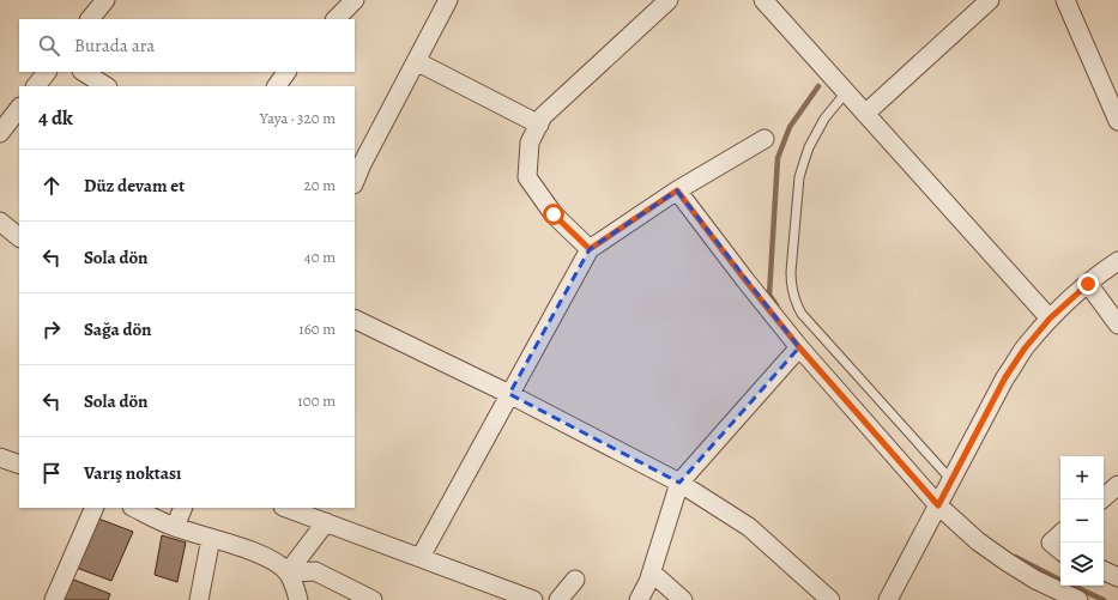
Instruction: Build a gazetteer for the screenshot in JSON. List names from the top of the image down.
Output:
{
  "page": {
    "search": "Burada ara",
    "heading": ["4 dk", "Yaya · 320 m"],
    "list": [
      ["Düz devam et", "20 m"],
      ["Sola dön", "40 m"],
      ["Sağa dön", "160 m"],
      ["Sola dön", "100 m"],
      "Varış noktası"
    ],
    "map_buttons": ["+", "−"]
  }
}
